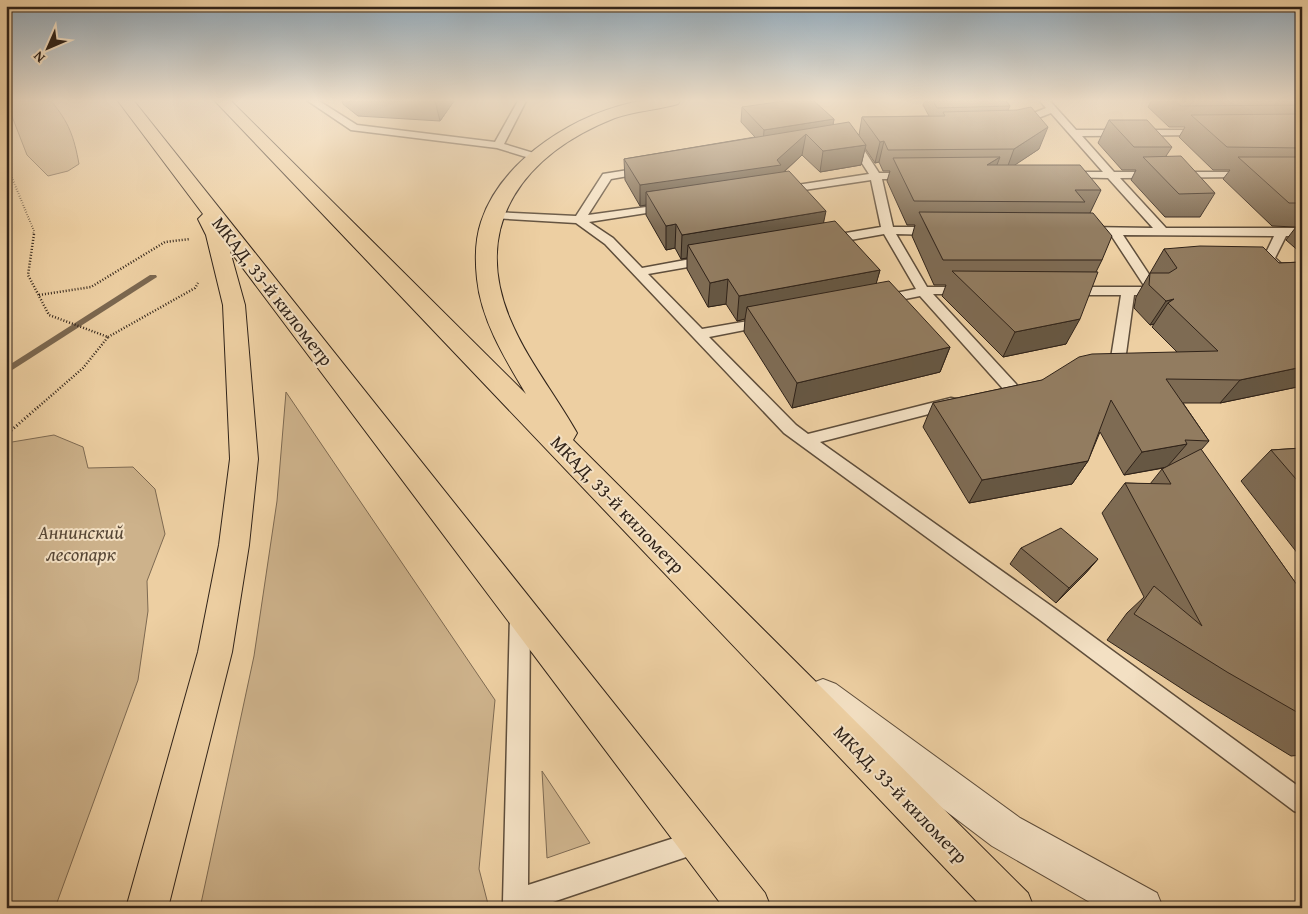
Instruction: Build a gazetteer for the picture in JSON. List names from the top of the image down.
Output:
{
  "streets": {
    "highway": ["МКАД, 33-й километр"]
  },
  "parks": ["Аннинский лесопарк"],
  "north": "bottom left"
}
